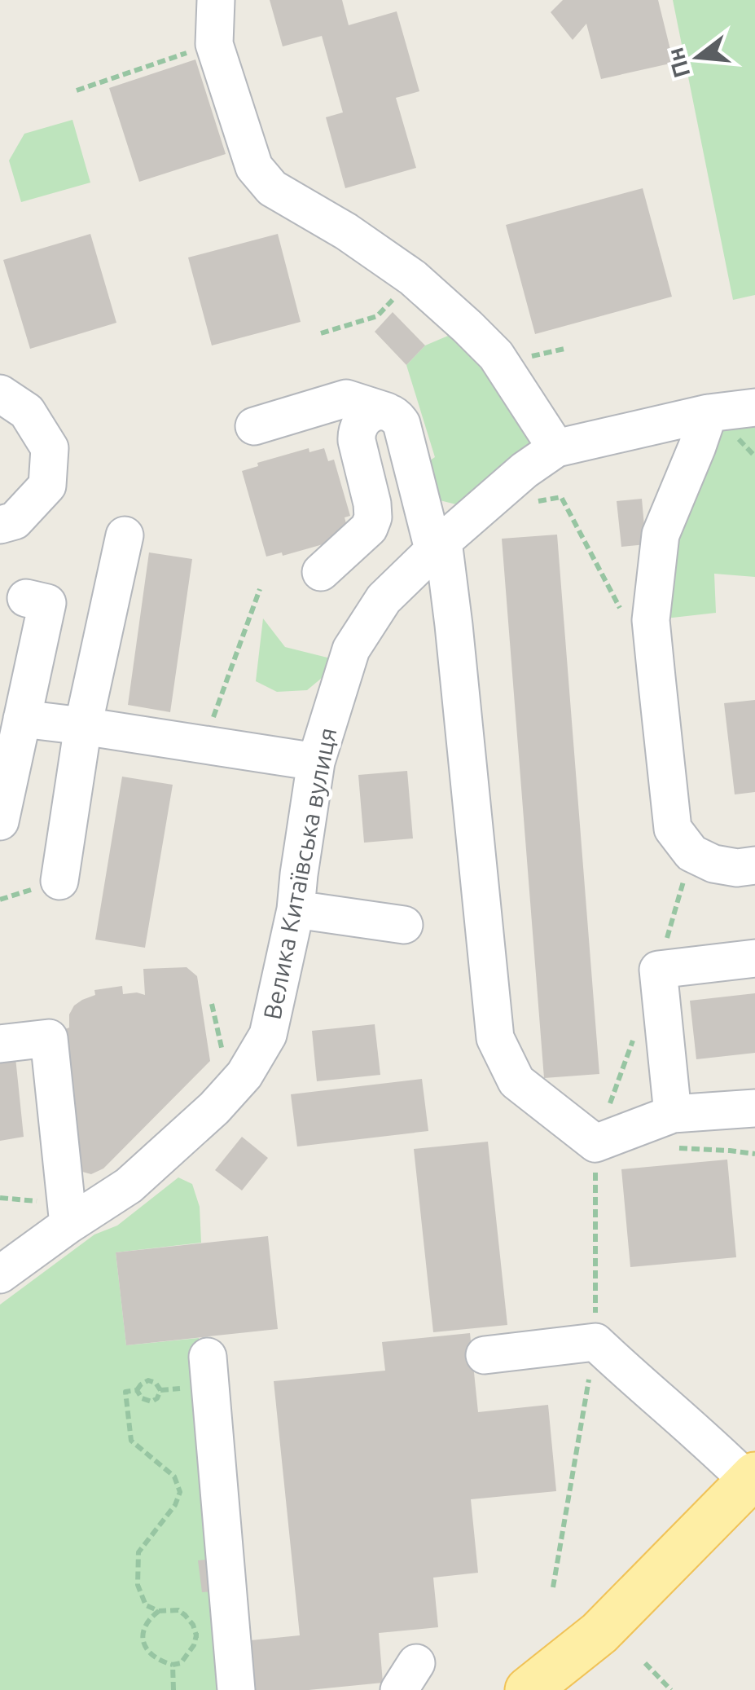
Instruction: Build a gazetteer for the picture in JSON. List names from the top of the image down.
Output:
{
  "streets": {
    "street": ["Велика Китаївська вулиця"]
  },
  "north": "left"
}
